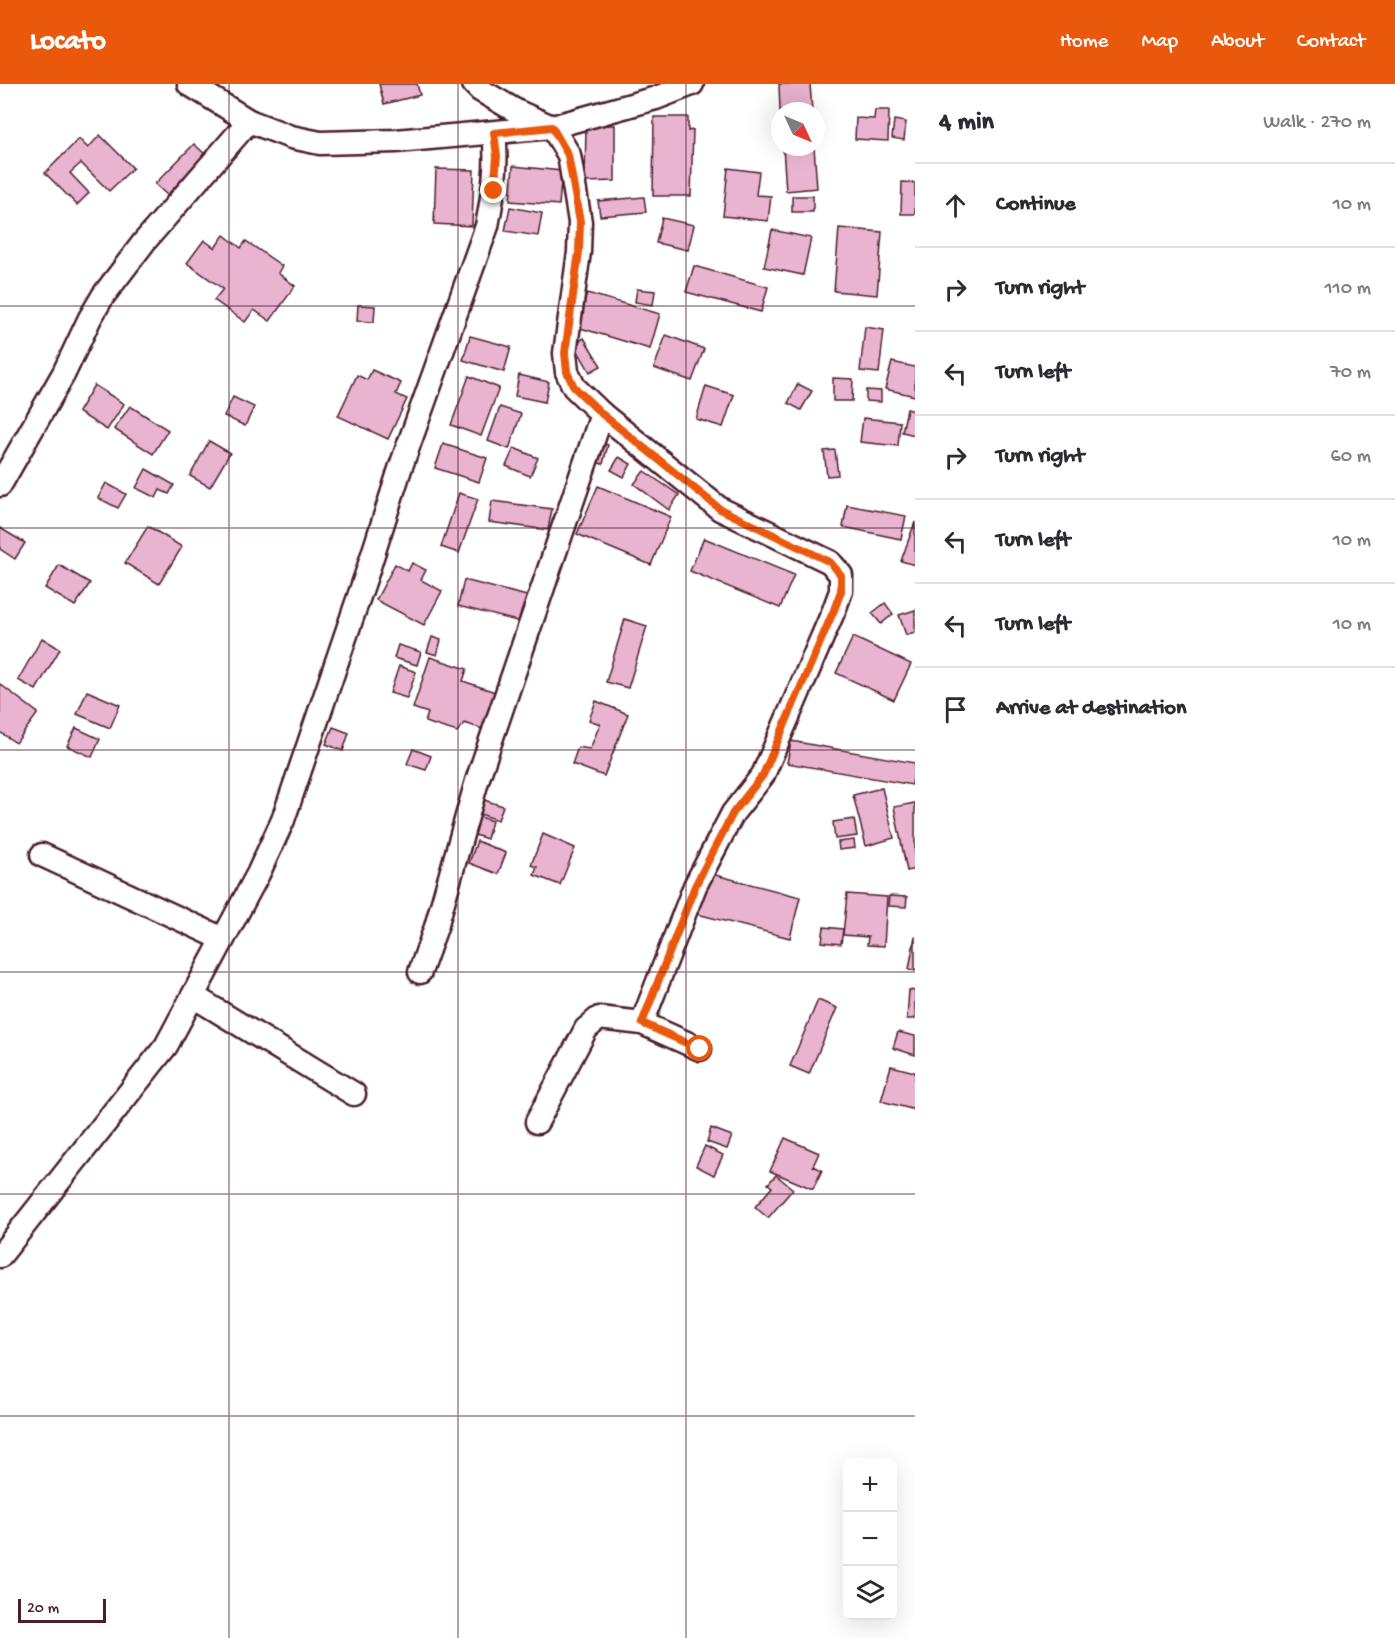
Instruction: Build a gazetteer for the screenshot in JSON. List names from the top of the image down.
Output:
{
  "scale_bar": "20 m",
  "north": "bottom right",
  "page": {
    "header": "Locato",
    "nav": [
      "Home",
      "Map",
      "About",
      "Contact"
    ],
    "heading": ["4 min", "Walk · 270 m"],
    "list": [
      ["Continue", "10 m"],
      ["Turn right", "110 m"],
      ["Turn left", "70 m"],
      ["Turn right", "60 m"],
      ["Turn left", "10 m"],
      ["Turn left", "10 m"],
      "Arrive at destination"
    ],
    "map_buttons": ["+", "−"],
    "scale": "20 m"
  }
}
